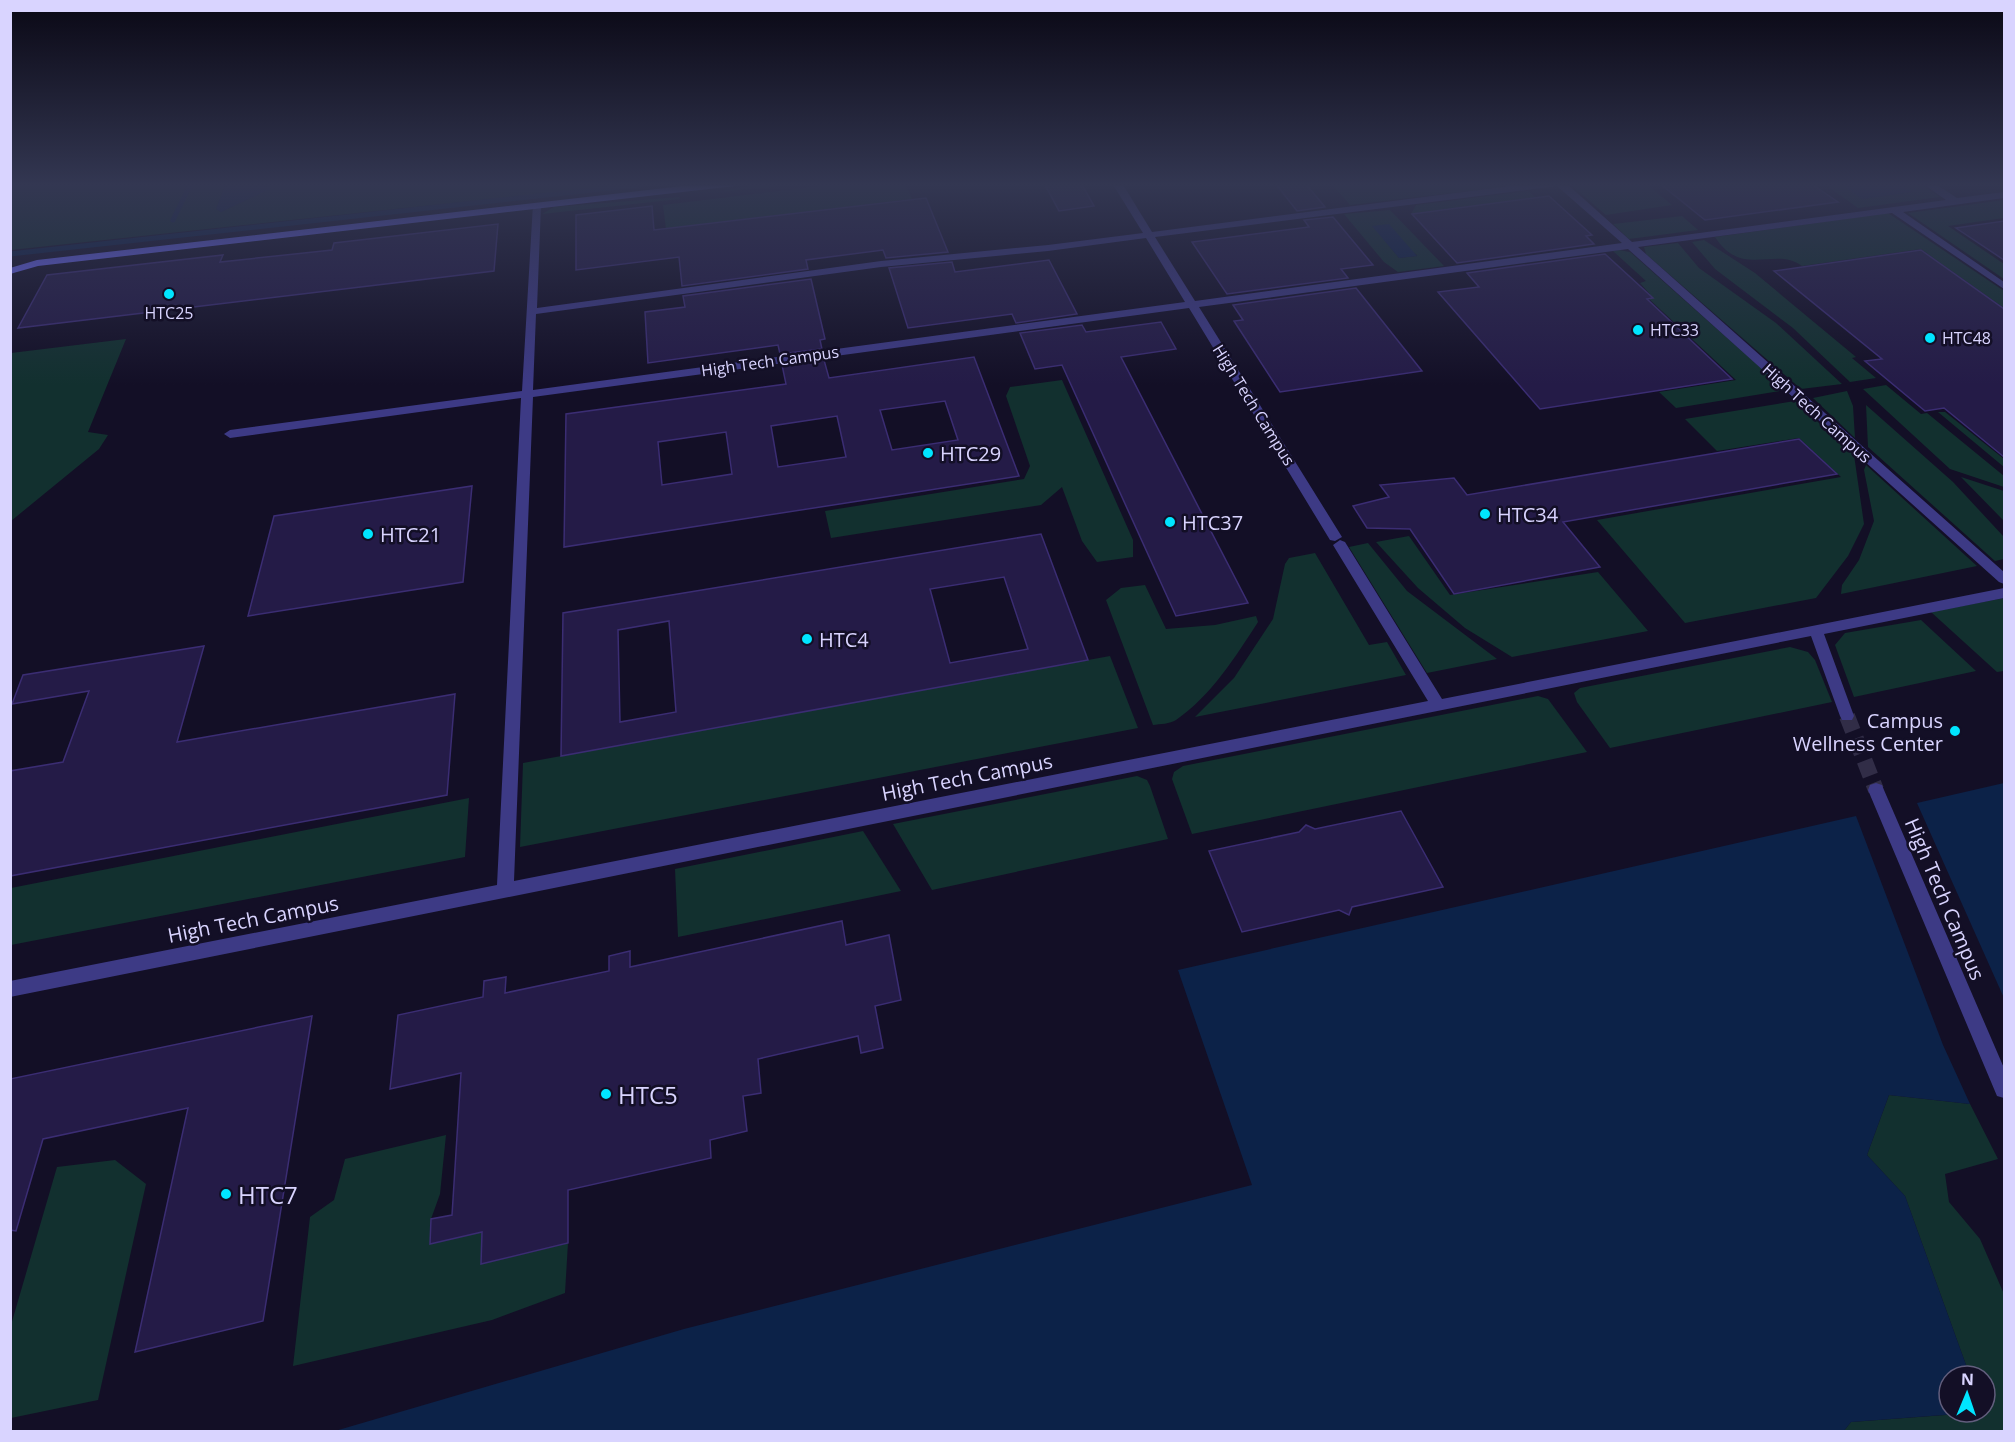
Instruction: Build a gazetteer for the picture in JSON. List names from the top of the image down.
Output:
{
  "streets": {
    "street": ["High Tech Campus"]
  },
  "places": [
    "HTC25",
    "HTC33",
    "HTC48",
    "HTC29",
    "HTC34",
    "HTC37",
    "HTC21",
    "HTC4",
    "Campus Wellness Center",
    "HTC5",
    "HTC7"
  ],
  "north": "top"
}
